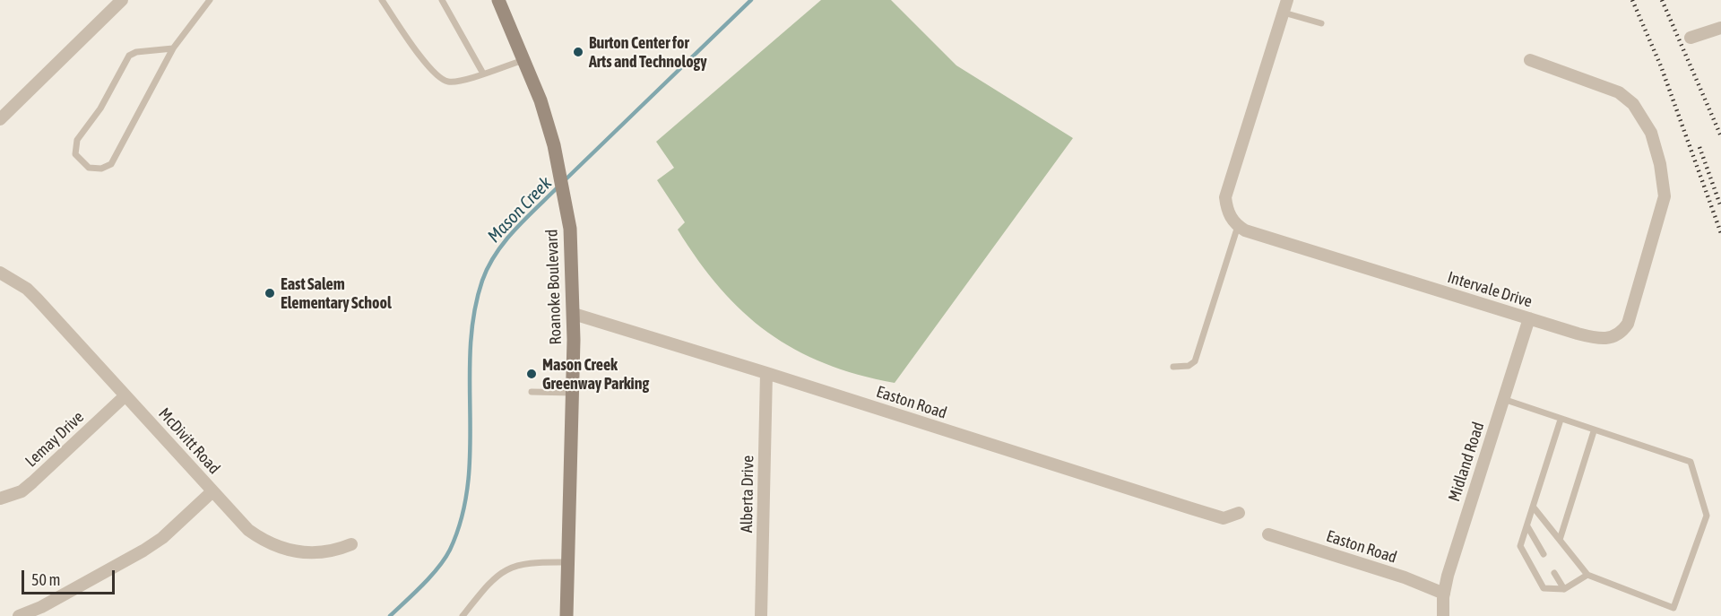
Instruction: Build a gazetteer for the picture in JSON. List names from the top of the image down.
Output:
{
  "streets": {
    "main road": ["Roanoke Boulevard"],
    "street": [
      "Intervale Drive",
      "Easton Road",
      "Lemay Drive",
      "McDivitt Road",
      "Midland Road",
      "Alberta Drive"
    ]
  },
  "crossings": [
    ["Roanoke Boulevard", "Easton Road"],
    ["Intervale Drive", "Midland Road"],
    ["Easton Road", "Midland Road"],
    ["Easton Road", "Alberta Drive"],
    ["Lemay Drive", "McDivitt Road"]
  ],
  "water": ["Mason Creek"],
  "places": ["Burton Center for Arts and Technology", "East Salem Elementary School", "Mason Creek Greenway Parking"],
  "scale_bar": "50 m"
}
